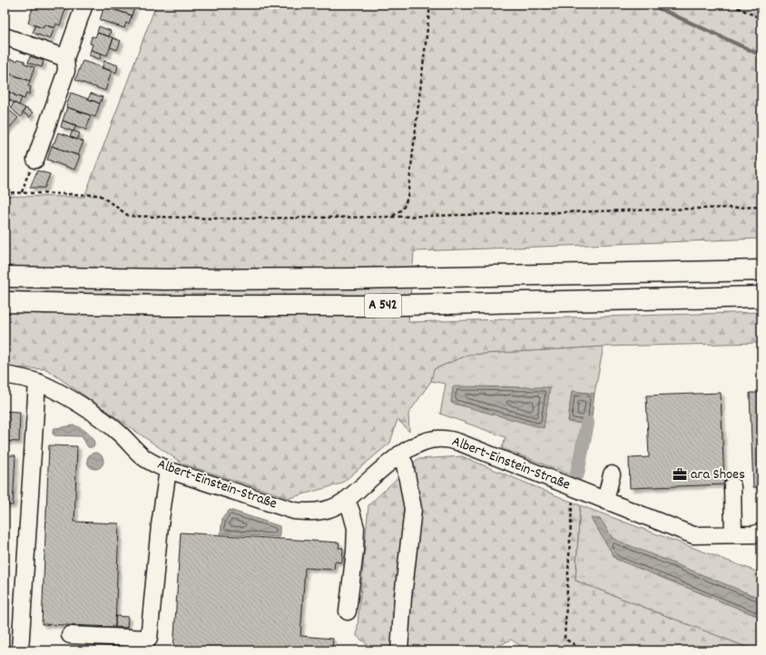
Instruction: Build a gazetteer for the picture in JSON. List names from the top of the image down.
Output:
{
  "streets": {
    "highway": ["A 542"],
    "street": ["Albert-Einstein-Straße"]
  },
  "places": {
    "office": ["ara Shoes"]
  }
}
